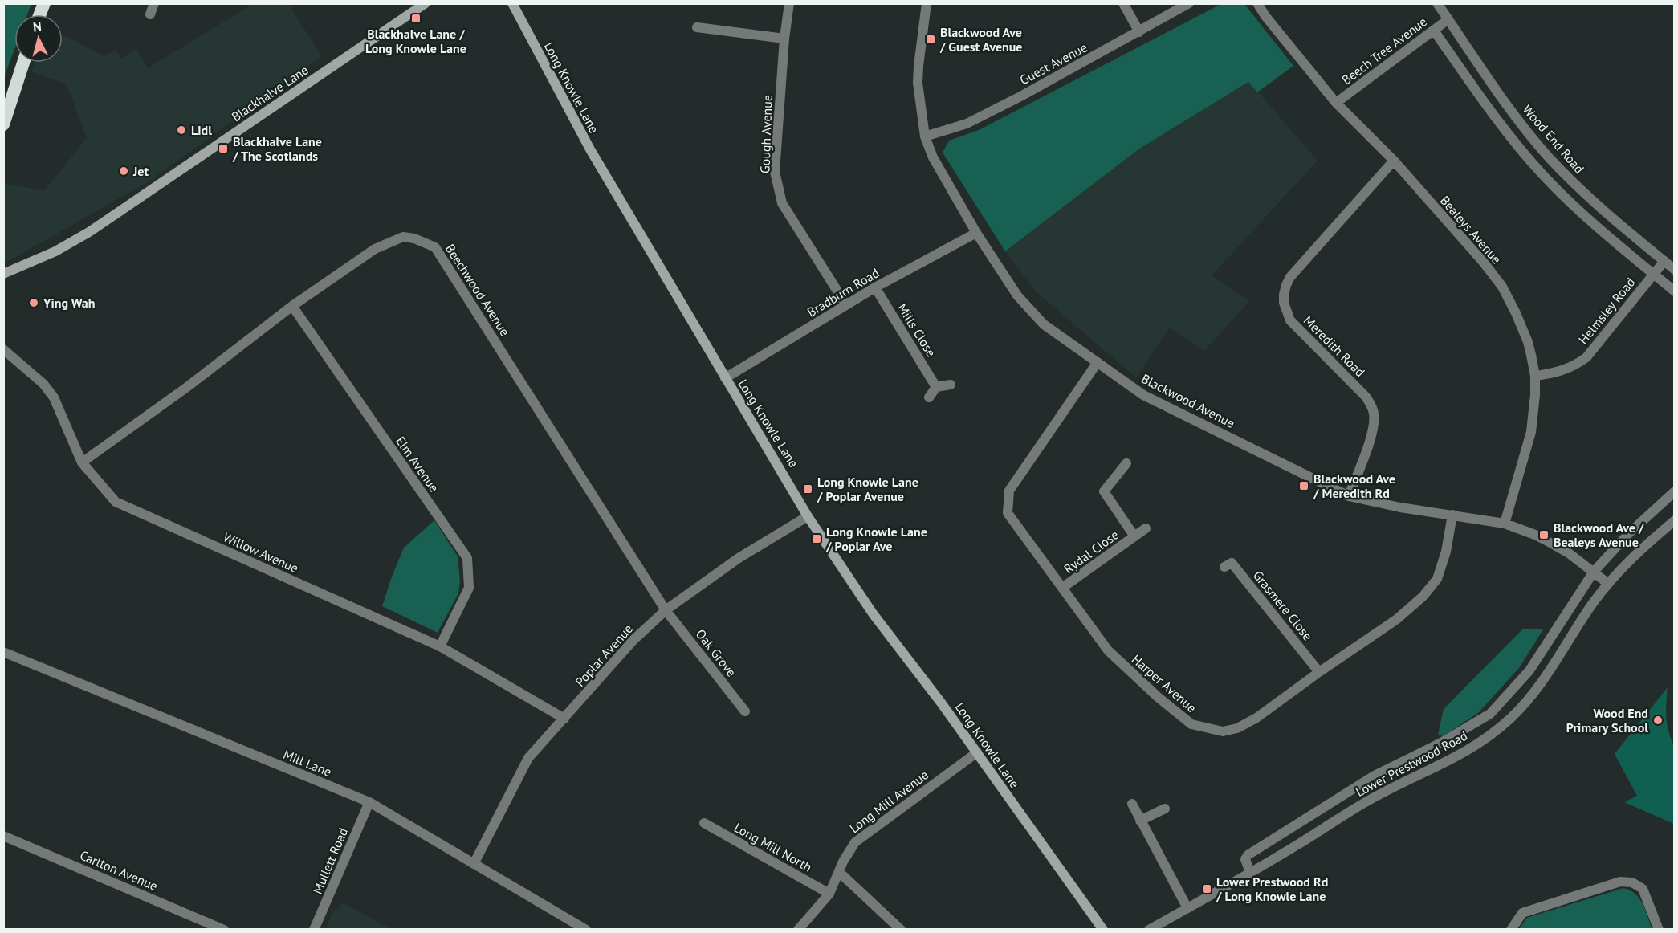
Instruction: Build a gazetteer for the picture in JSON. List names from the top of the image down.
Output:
{
  "streets": {
    "main road": ["Long Knowle Lane", "Blackhalve Lane"],
    "street": [
      "Beech Tree Avenue",
      "Guest Avenue",
      "Gough Avenue",
      "Wood End Road",
      "Bealeys Avenue",
      "Beechwood Avenue",
      "Bradburn Road",
      "Helmsley Road",
      "Mills Close",
      "Meredith Road",
      "Blackwood Avenue",
      "Elm Avenue",
      "Rydal Close",
      "Willow Avenue",
      "Grasmere Close",
      "Oak Grove",
      "Poplar Avenue",
      "Harper Avenue",
      "Mill Lane",
      "Lower Prestwood Road",
      "Long Mill Avenue",
      "Long Mill North",
      "Mullett Road",
      "Carlton Avenue"
    ]
  },
  "crossings": [
    ["Beech Tree Avenue", "Wood End Road"],
    ["Beech Tree Avenue", "Bealeys Avenue"],
    ["Guest Avenue", "Blackwood Avenue"],
    ["Long Knowle Lane", "Bradburn Road"],
    ["Long Knowle Lane", "Poplar Avenue"],
    ["Long Knowle Lane", "Long Mill Avenue"],
    ["Gough Avenue", "Bradburn Road"],
    ["Wood End Road", "Helmsley Road"],
    ["Bealeys Avenue", "Helmsley Road"],
    ["Bealeys Avenue", "Meredith Road"],
    ["Bealeys Avenue", "Blackwood Avenue"],
    ["Beechwood Avenue", "Elm Avenue"],
    ["Beechwood Avenue", "Willow Avenue"],
    ["Beechwood Avenue", "Oak Grove"],
    ["Beechwood Avenue", "Poplar Avenue"],
    ["Bradburn Road", "Mills Close"],
    ["Bradburn Road", "Blackwood Avenue"],
    ["Meredith Road", "Blackwood Avenue"],
    ["Blackwood Avenue", "Harper Avenue"],
    ["Blackwood Avenue", "Lower Prestwood Road"],
    ["Elm Avenue", "Willow Avenue"],
    ["Rydal Close", "Harper Avenue"],
    ["Willow Avenue", "Poplar Avenue"],
    ["Grasmere Close", "Harper Avenue"],
    ["Oak Grove", "Poplar Avenue"],
    ["Poplar Avenue", "Mill Lane"],
    ["Mill Lane", "Mullett Road"],
    ["Long Mill Avenue", "Long Mill North"]
  ],
  "places": {
    "transit": [
      "Blackhalve Lane / Long Knowle Lane",
      "Blackwood Ave / Guest Avenue",
      "Blackhalve Lane / The Scotlands",
      "Blackwood Ave / Meredith Rd",
      "Long Knowle Lane / Poplar Avenue",
      "Blackwood Ave / Bealeys Avenue",
      "Long Knowle Lane / Poplar Ave",
      "Lower Prestwood Rd / Long Knowle Lane"
    ],
    "other": [
      "Lidl",
      "Jet",
      "Ying Wah",
      "Wood End Primary School"
    ]
  },
  "north": "top"
}
